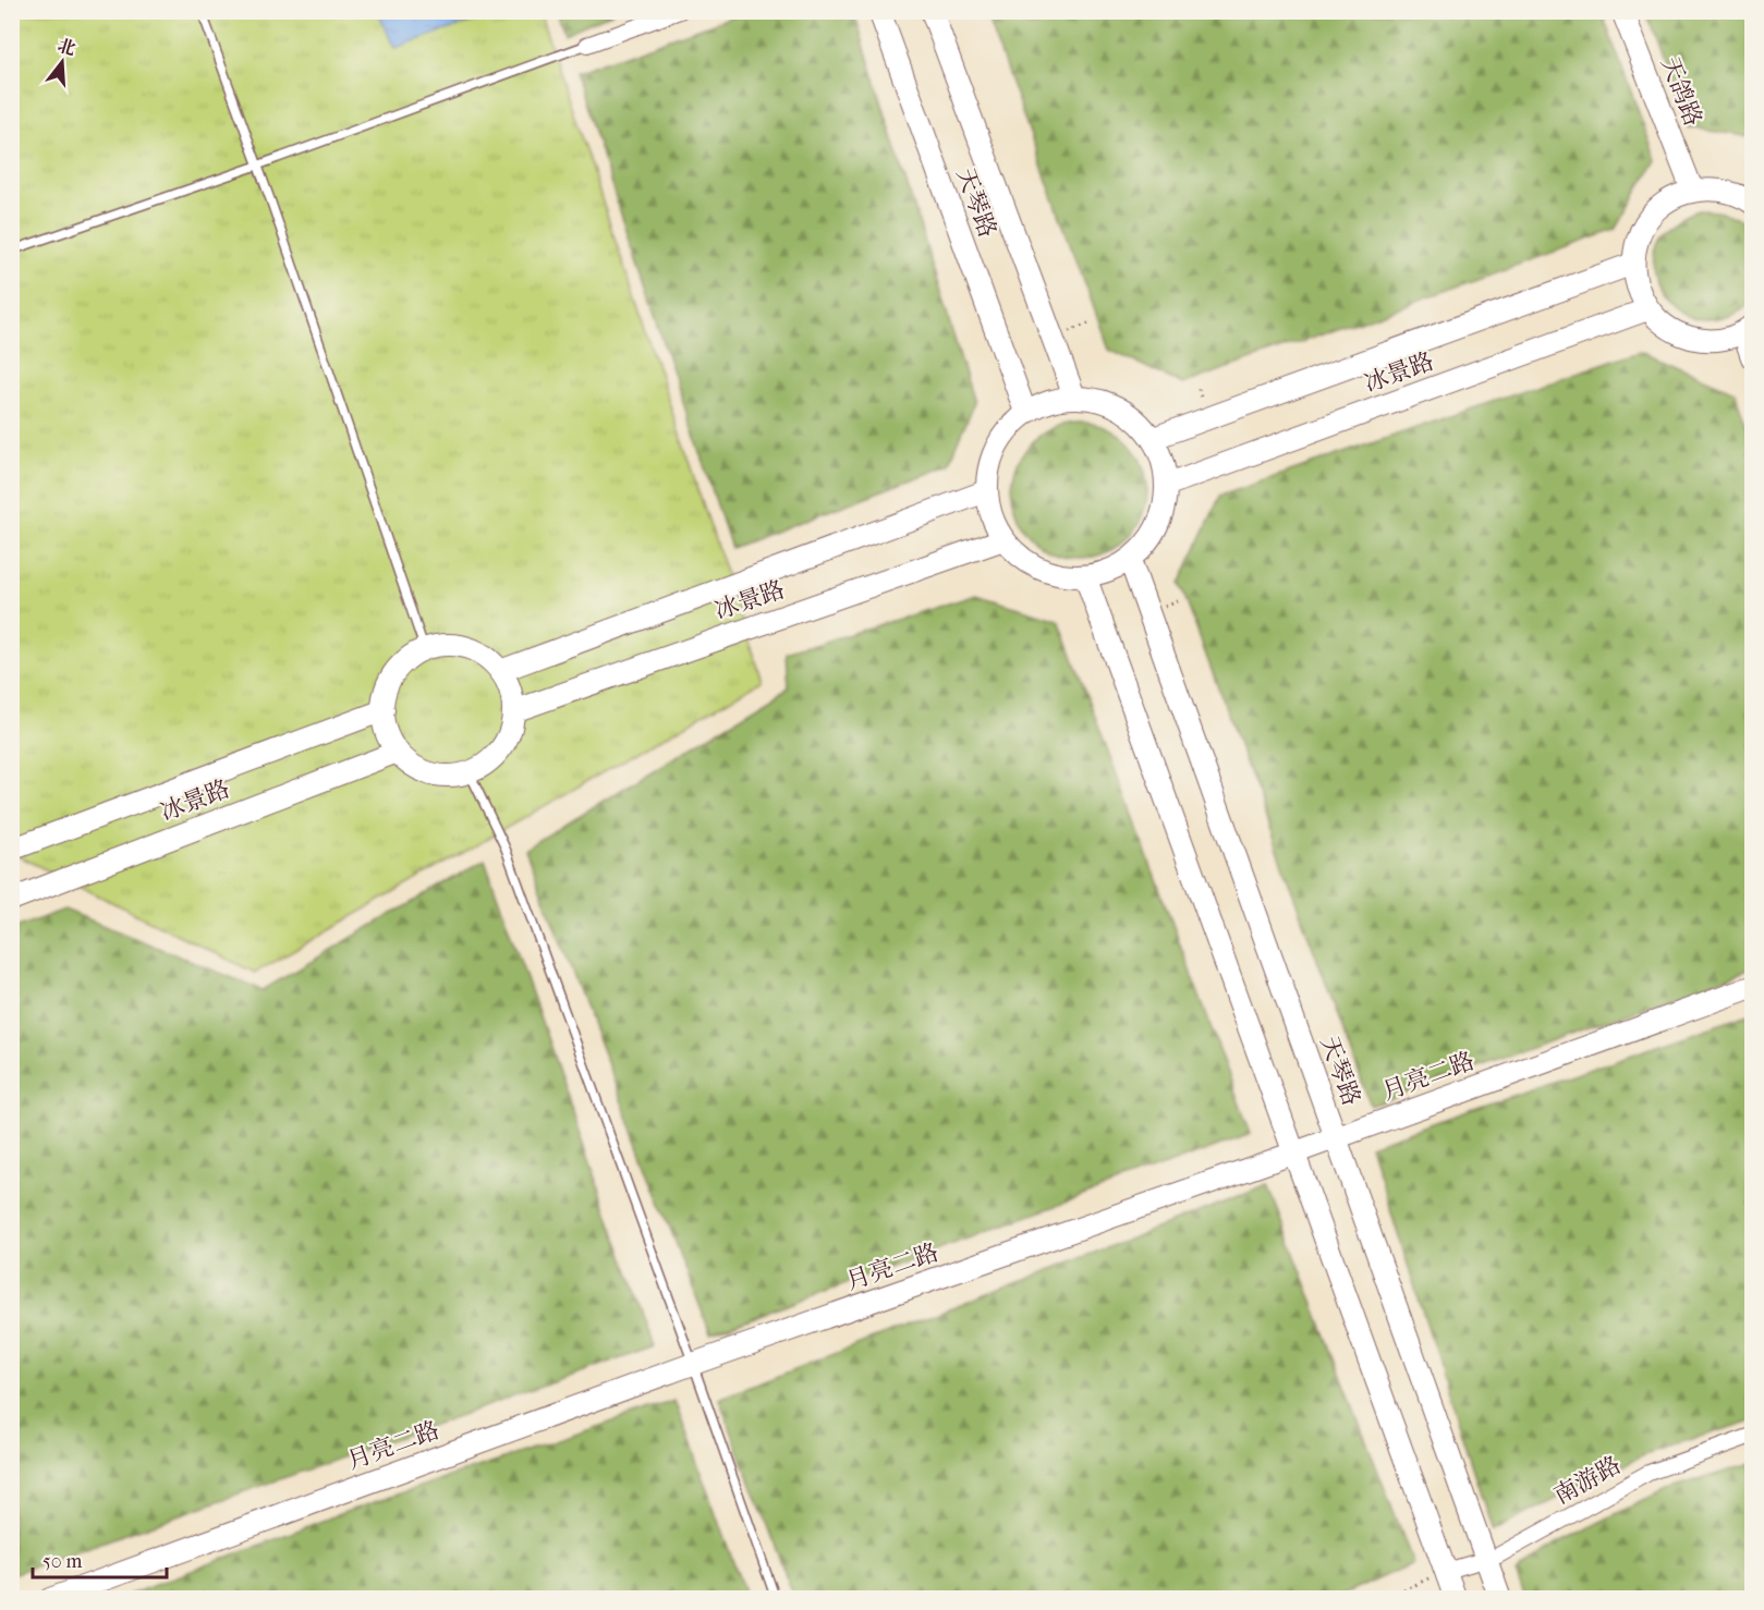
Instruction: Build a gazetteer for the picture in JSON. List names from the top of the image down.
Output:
{
  "streets": {
    "main road": [
      "天鸽路",
      "天琴路",
      "冰景路",
      "月亮二路"
    ],
    "street": ["南游路"]
  },
  "crossings": [
    ["天琴路", "冰景路"],
    ["天琴路", "月亮二路"],
    ["天琴路", "南游路"]
  ],
  "scale_bar": "50 m",
  "north": "top"
}
